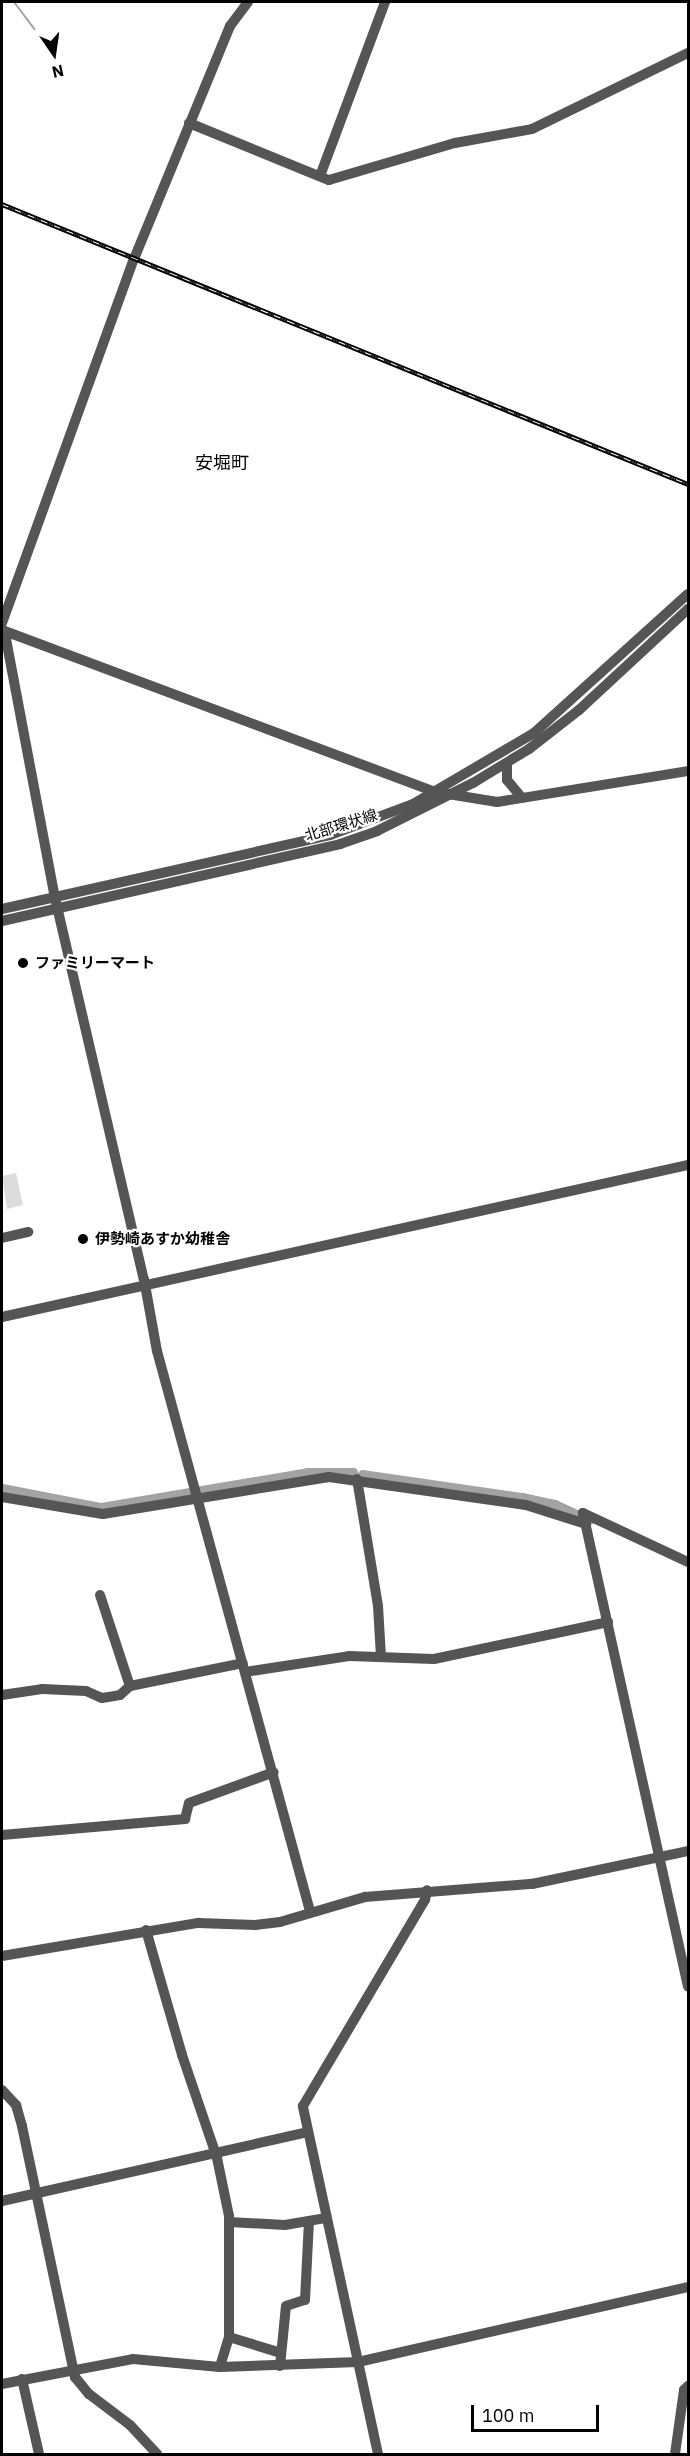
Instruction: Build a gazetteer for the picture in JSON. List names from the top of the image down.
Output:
{
  "streets": {
    "street": ["北部環状線"]
  },
  "districts": ["安堀町"],
  "places": ["ファミリーマート", "伊勢崎あすか幼稚舎"],
  "scale_bar": "100 m",
  "north": "bottom"
}
